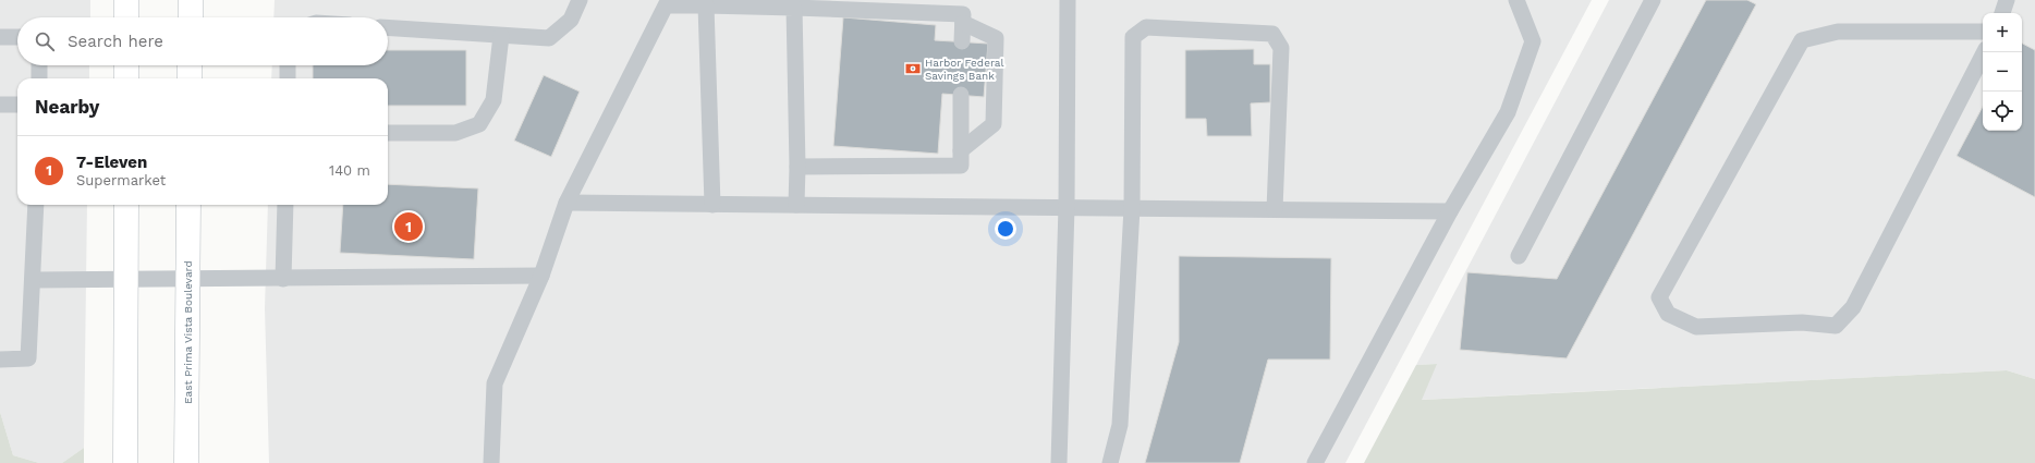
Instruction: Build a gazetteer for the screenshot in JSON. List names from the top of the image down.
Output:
{
  "streets": {
    "street": ["East Prima Vista Boulevard"]
  },
  "places": {
    "bank": ["Harbor Federal Savings Bank"]
  },
  "page": {
    "map_buttons": ["+", "−"],
    "search": "Search here",
    "heading": "Nearby",
    "list": [
      {
        "mark": "1",
        "name": "7-Eleven",
        "note": "Supermarket",
        "value": "140 m"
      }
    ],
    "pins": "1"
  }
}
